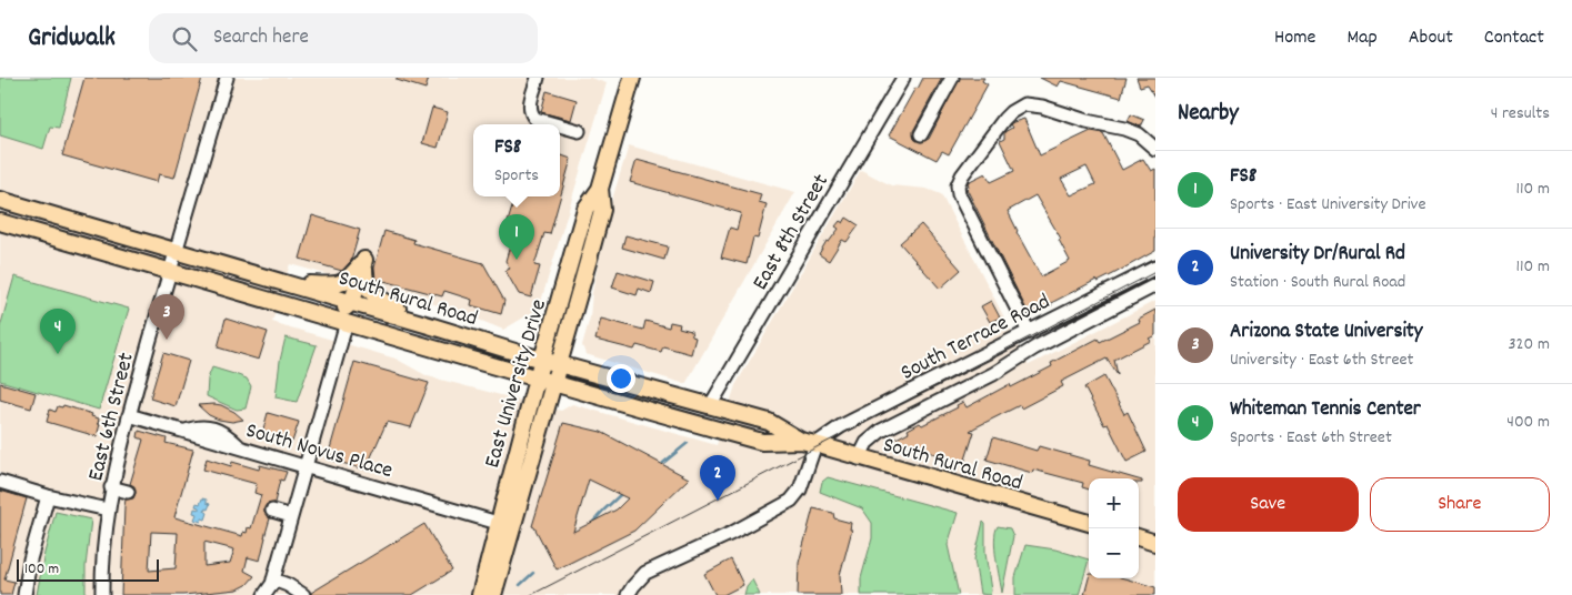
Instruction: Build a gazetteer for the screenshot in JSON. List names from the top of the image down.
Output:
{
  "streets": {
    "main road": ["South Rural Road", "East University Drive"],
    "street": [
      "East 8th Street",
      "South Terrace Road",
      "East 6th Street",
      "South Novus Place"
    ]
  },
  "crossings": [
    ["East 8th Street", "South Rural Road"],
    ["South Rural Road", "South Terrace Road"],
    ["South Rural Road", "East University Drive"],
    ["South Rural Road", "East 6th Street"],
    ["East University Drive", "South Novus Place"],
    ["East 6th Street", "South Novus Place"]
  ],
  "scale_bar": "100 m",
  "page": {
    "header": "Gridwalk",
    "search": "Search here",
    "nav": [
      "Home",
      "Map",
      "About",
      "Contact"
    ],
    "heading": ["Nearby", "4 results"],
    "popup": ["FS8", "Sports"],
    "list": [
      {
        "mark": "1",
        "name": "FS8",
        "note": "Sports · East University Drive",
        "value": "110 m"
      },
      {
        "mark": "2",
        "name": "University Dr/Rural Rd",
        "note": "Station · South Rural Road",
        "value": "110 m"
      },
      {
        "mark": "3",
        "name": "Arizona State University",
        "note": "University · East 6th Street",
        "value": "320 m"
      },
      {
        "mark": "4",
        "name": "Whiteman Tennis Center",
        "note": "Sports · East 6th Street",
        "value": "400 m"
      }
    ],
    "pins": [
      "1",
      "3",
      "4",
      "2"
    ],
    "buttons": ["Save", "Share"],
    "map_buttons": ["+", "−"],
    "scale": "100 m"
  }
}
